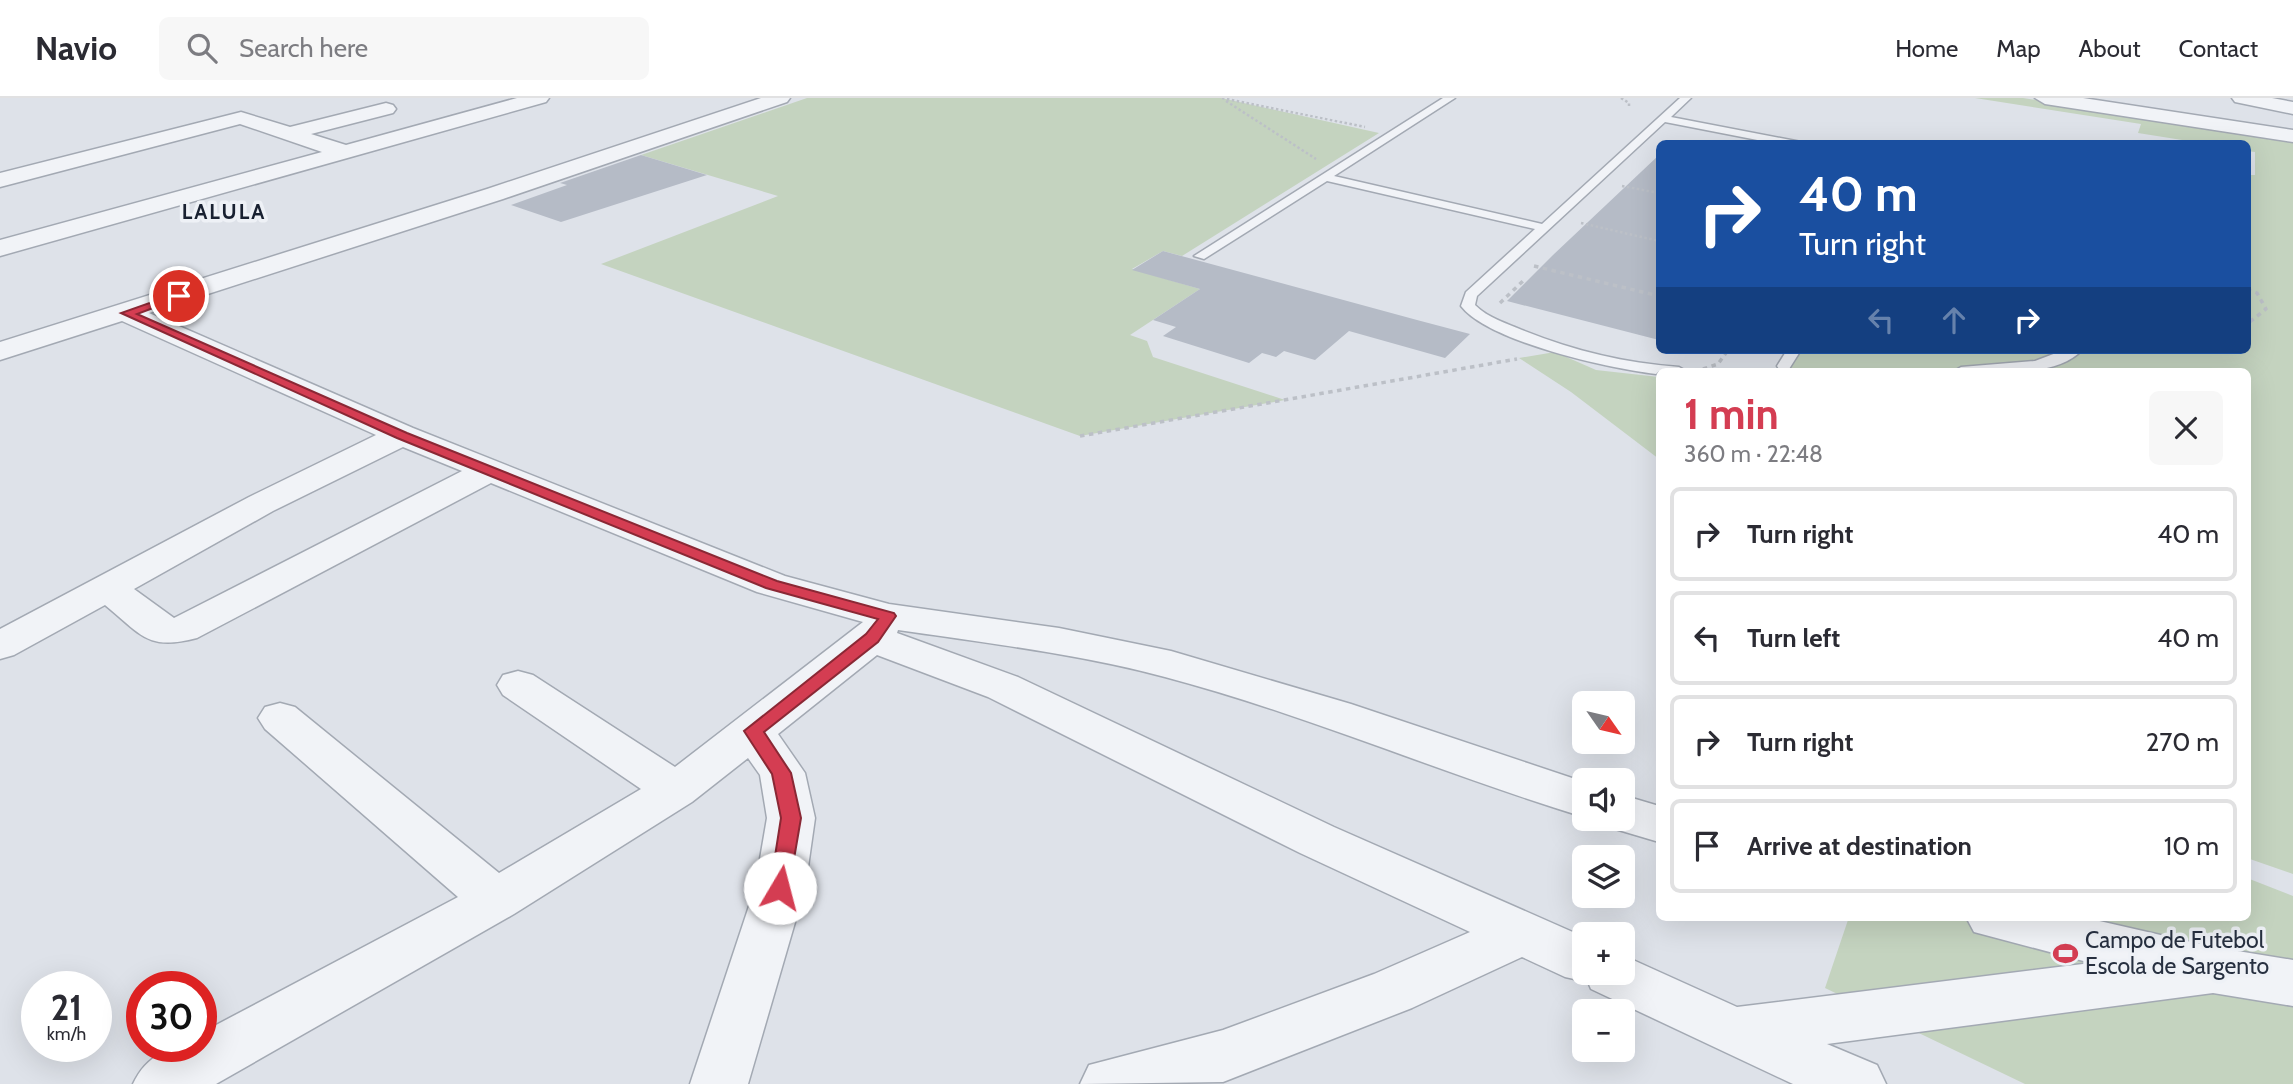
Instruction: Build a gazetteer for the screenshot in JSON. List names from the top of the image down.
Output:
{
  "districts": ["LALULA"],
  "places": {
    "sports": ["Campo de Futebol Escola de Sargento"]
  },
  "north": "bottom right",
  "page": {
    "header": "Navio",
    "search": "Search here",
    "nav": [
      "Home",
      "Map",
      "About",
      "Contact"
    ],
    "turn": ["40 m", "Turn right"],
    "heading": ["1 min", "360 m · 22:48"],
    "list": [
      {
        "name": "Turn right",
        "value": "40 m"
      },
      {
        "name": "Turn left",
        "value": "40 m"
      },
      {
        "name": "Turn right",
        "value": "270 m"
      },
      {
        "name": "Arrive at destination",
        "value": "10 m"
      }
    ],
    "map_buttons": ["+", "−"],
    "speed": "21 km/h",
    "limit": "30"
  }
}
